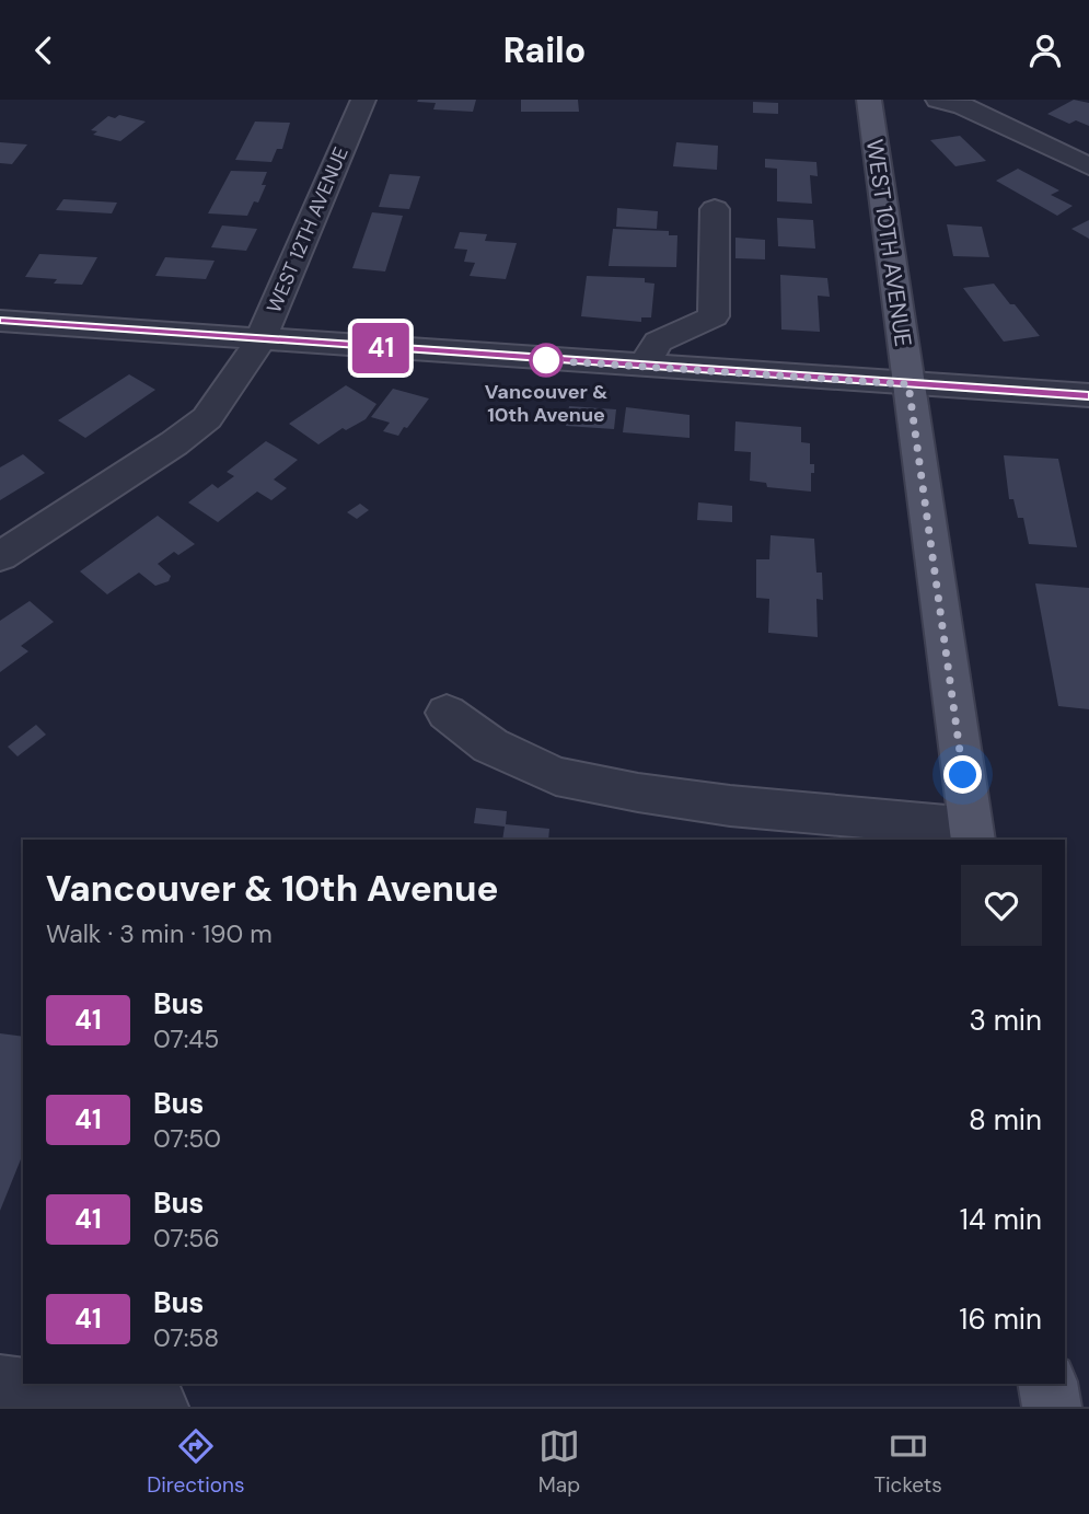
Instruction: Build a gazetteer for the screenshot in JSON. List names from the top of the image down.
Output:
{
  "streets": {
    "main road": ["WEST 10TH AVENUE"],
    "street": ["WEST 12TH AVENUE"]
  },
  "places": ["Vancouver & 10th Avenue"],
  "lines": ["bus line 41"],
  "page": {
    "header": "Railo",
    "on_map": "41",
    "heading": ["Vancouver & 10th Avenue", "Walk · 3 min · 190 m"],
    "list": [
      {
        "mark": "41",
        "name": "Bus",
        "note": "07:45",
        "value": "3 min"
      },
      {
        "mark": "41",
        "name": "Bus",
        "note": "07:50",
        "value": "8 min"
      },
      {
        "mark": "41",
        "name": "Bus",
        "note": "07:56",
        "value": "14 min"
      },
      {
        "mark": "41",
        "name": "Bus",
        "note": "07:58",
        "value": "16 min"
      }
    ],
    "tabs": ["Directions", "Map", "Tickets"]
  }
}
